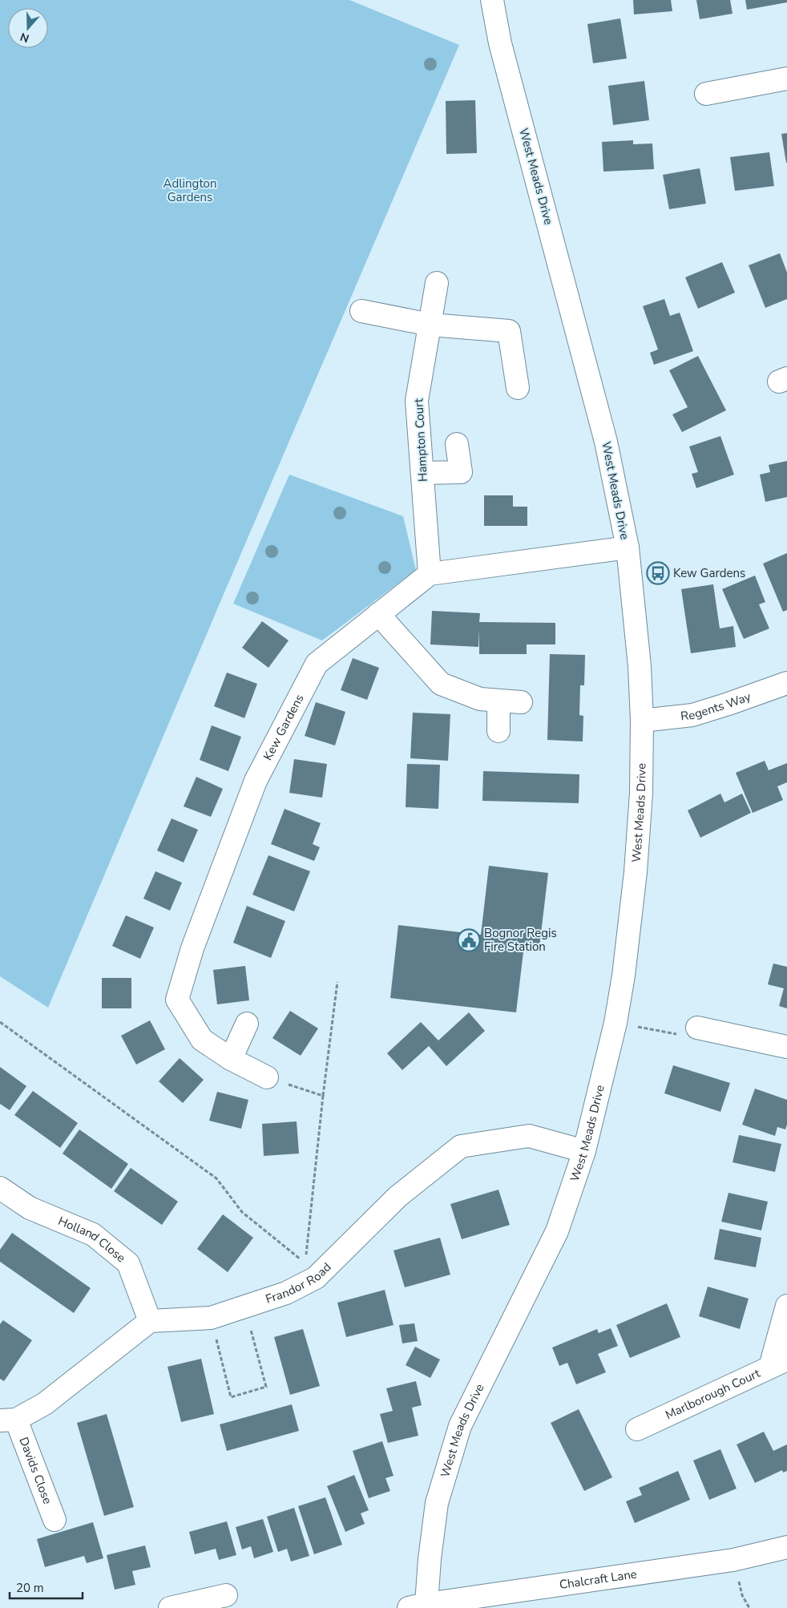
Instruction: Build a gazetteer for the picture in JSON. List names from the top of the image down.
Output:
{
  "streets": {
    "street": [
      "West Meads Drive",
      "Hampton Court",
      "Regents Way",
      "Kew Gardens",
      "Holland Close",
      "Frandor Road",
      "Marlborough Court",
      "Davids Close",
      "Chalcraft Lane"
    ]
  },
  "crossings": [
    ["West Meads Drive", "Regents Way"],
    ["West Meads Drive", "Frandor Road"],
    ["West Meads Drive", "Chalcraft Lane"],
    ["Hampton Court", "Kew Gardens"],
    ["Holland Close", "Frandor Road"]
  ],
  "parks": ["Adlington Gardens"],
  "places": {
    "bus stop": ["Kew Gardens"],
    "public building": ["Bognor Regis Fire Station"]
  },
  "scale_bar": "20 m",
  "north": "bottom"
}
